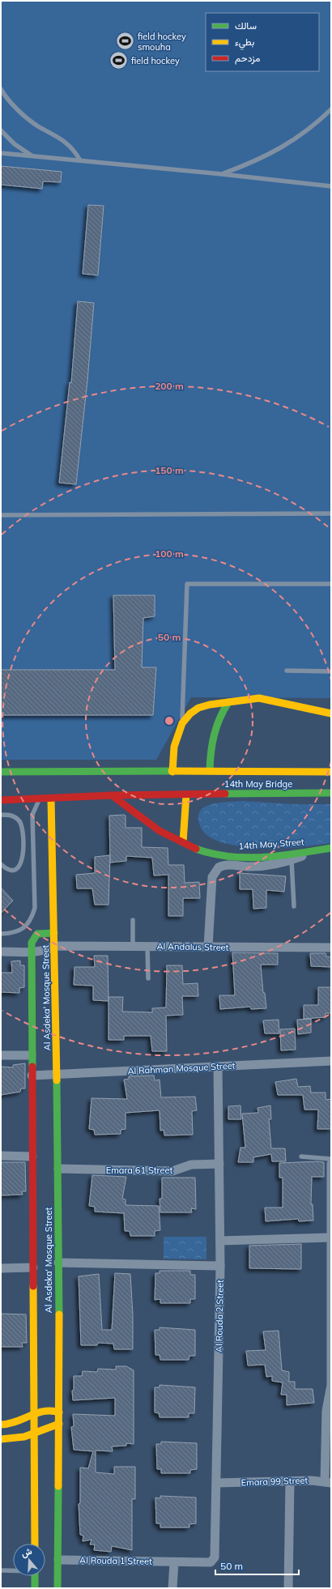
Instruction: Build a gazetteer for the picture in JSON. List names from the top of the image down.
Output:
{
  "streets": {
    "street": [
      "14th May Bridge",
      "14th May Street",
      "Al Andalus Street",
      "Al Asdeka' Mosque Street",
      "Al Rahman Mosque Street",
      "Emara 61 Street",
      "Al Rouda 2 Street",
      "Emara 99 Street",
      "Al Rouda 1 Street"
    ]
  },
  "crossings": [
    ["Al Andalus Street", "Al Asdeka' Mosque Street"],
    ["Al Asdeka' Mosque Street", "Al Rahman Mosque Street"],
    ["Al Asdeka' Mosque Street", "Emara 61 Street"],
    ["Al Asdeka' Mosque Street", "Al Rouda 1 Street"],
    ["Al Rahman Mosque Street", "Al Rouda 2 Street"],
    ["Emara 61 Street", "Al Rouda 2 Street"],
    ["Al Rouda 2 Street", "Emara 99 Street"],
    ["Al Rouda 2 Street", "Al Rouda 1 Street"]
  ],
  "places": {
    "sports": ["field hockey smouha", "field hockey"]
  },
  "legend": ["سالك", "بطيء", "مزدحم"],
  "scale_bar": "50 m",
  "north": "top",
  "rings": [
    "200 m",
    "150 m",
    "100 m",
    "50 m"
  ]
}
